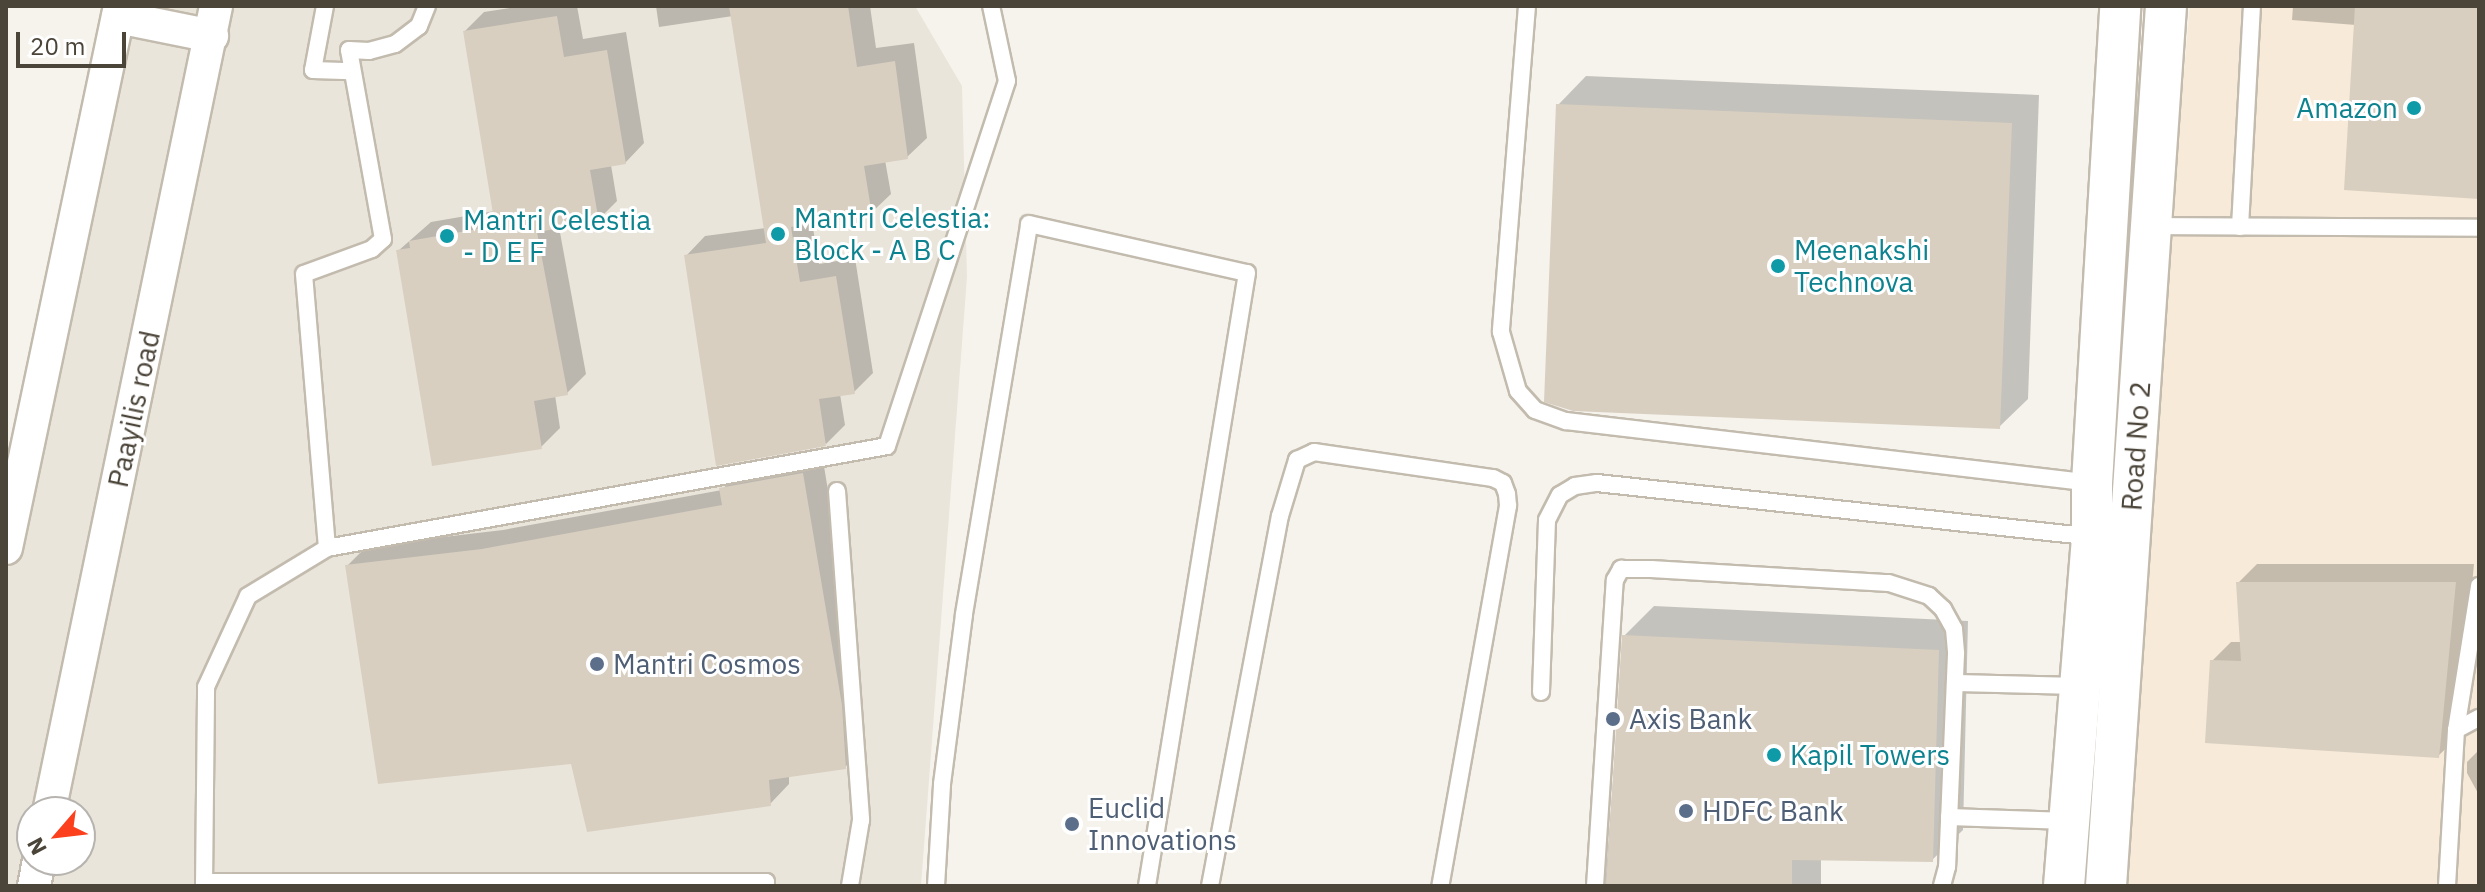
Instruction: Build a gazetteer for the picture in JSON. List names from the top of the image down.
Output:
{
  "streets": {
    "street": ["Paayilis road", "Road No 2"]
  },
  "places": [
    "Amazon",
    "Mantri Celestia: Block - A B C",
    "Mantri Celestia - D E F",
    "Meenakshi Technova",
    "Mantri Cosmos",
    "Axis Bank",
    "Kapil Towers",
    "HDFC Bank",
    "Euclid Innovations"
  ],
  "scale_bar": "20 m",
  "north": "bottom left"
}
